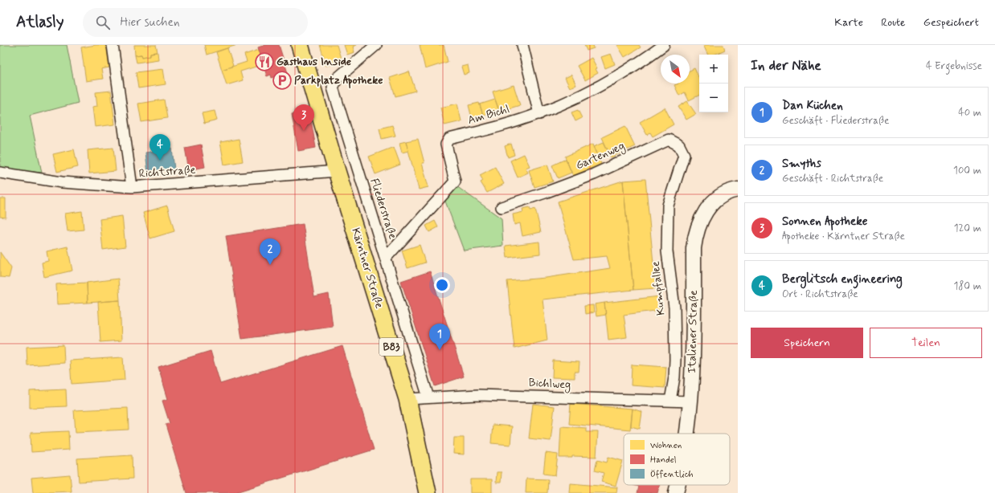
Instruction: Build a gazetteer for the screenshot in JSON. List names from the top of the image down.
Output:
{
  "streets": {
    "main road": ["Kärntner Straße", "B83"],
    "street": [
      "Am Bichl",
      "Gartenweg",
      "Richtstraße",
      "Fliederstraße",
      "Kumpfallee",
      "Italiener Straße",
      "Bichlweg"
    ]
  },
  "crossings": [
    ["Am Bichl", "Fliederstraße"],
    ["Gartenweg", "Kumpfallee"],
    ["Richtstraße", "Kärntner Straße"],
    ["Fliederstraße", "Bichlweg"],
    ["Kärntner Straße", "Bichlweg"],
    ["Kumpfallee", "Bichlweg"],
    ["Italiener Straße", "Bichlweg"]
  ],
  "places": {
    "restaurant": ["Gasthaus Inside"],
    "parking": ["Parkplatz Apotheke"]
  },
  "legend": ["Wohnen", "Handel", "Öffentlich"],
  "north": "bottom right",
  "page": {
    "header": "Atlasly",
    "search": "Hier suchen",
    "nav": ["Karte", "Route", "Gespeichert"],
    "heading": ["In der Nähe", "4 Ergebnisse"],
    "map_buttons": ["+", "−"],
    "list": [
      {
        "mark": "1",
        "name": "Dan Küchen",
        "note": "Geschäft · Fliederstraße",
        "value": "40 m"
      },
      {
        "mark": "2",
        "name": "Smyths",
        "note": "Geschäft · Richtstraße",
        "value": "100 m"
      },
      {
        "mark": "3",
        "name": "Sonnen Apotheke",
        "note": "Apotheke · Kärntner Straße",
        "value": "120 m"
      },
      {
        "mark": "4",
        "name": "Berglitsch engineering",
        "note": "Ort · Richtstraße",
        "value": "180 m"
      }
    ],
    "pins": [
      "3",
      "4",
      "2",
      "1"
    ],
    "buttons": ["Speichern", "Teilen"]
  }
}
